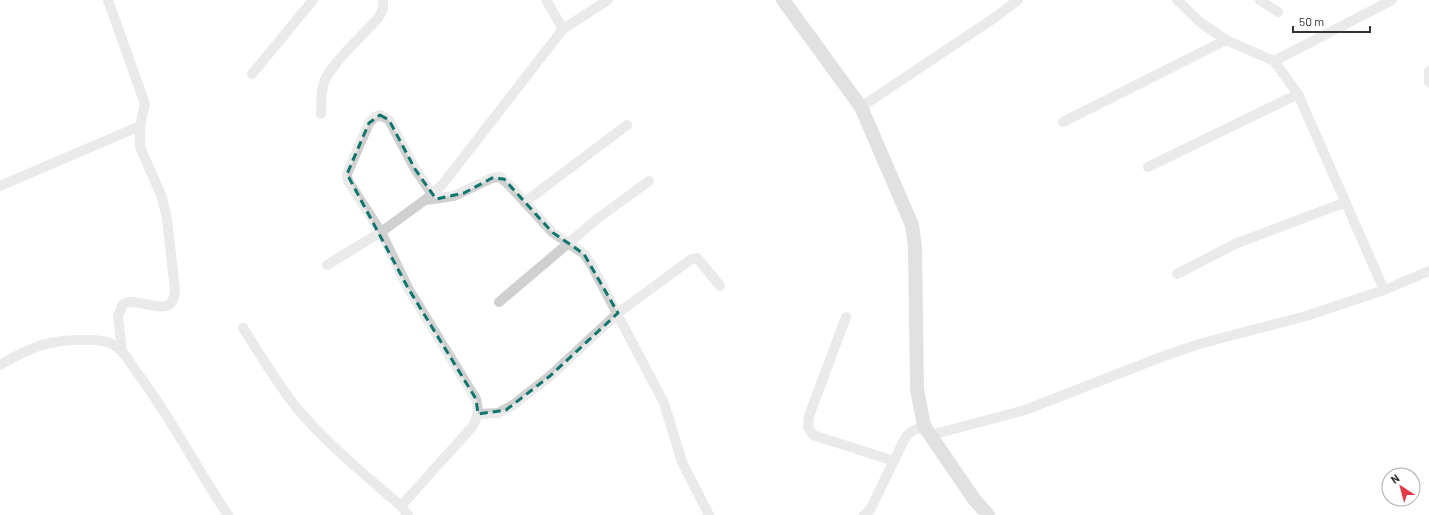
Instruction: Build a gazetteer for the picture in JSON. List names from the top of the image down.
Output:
{
  "scale_bar": "50 m",
  "north": "top left"
}
